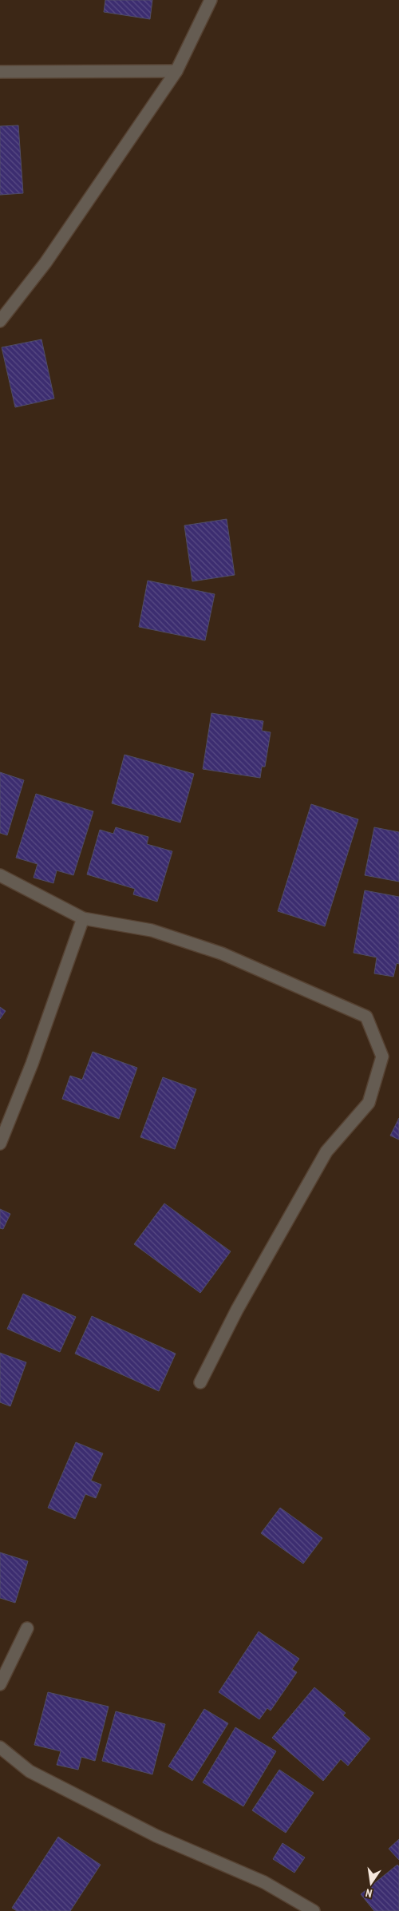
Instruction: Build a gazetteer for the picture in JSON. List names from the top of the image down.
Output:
{
  "north": "bottom"
}
